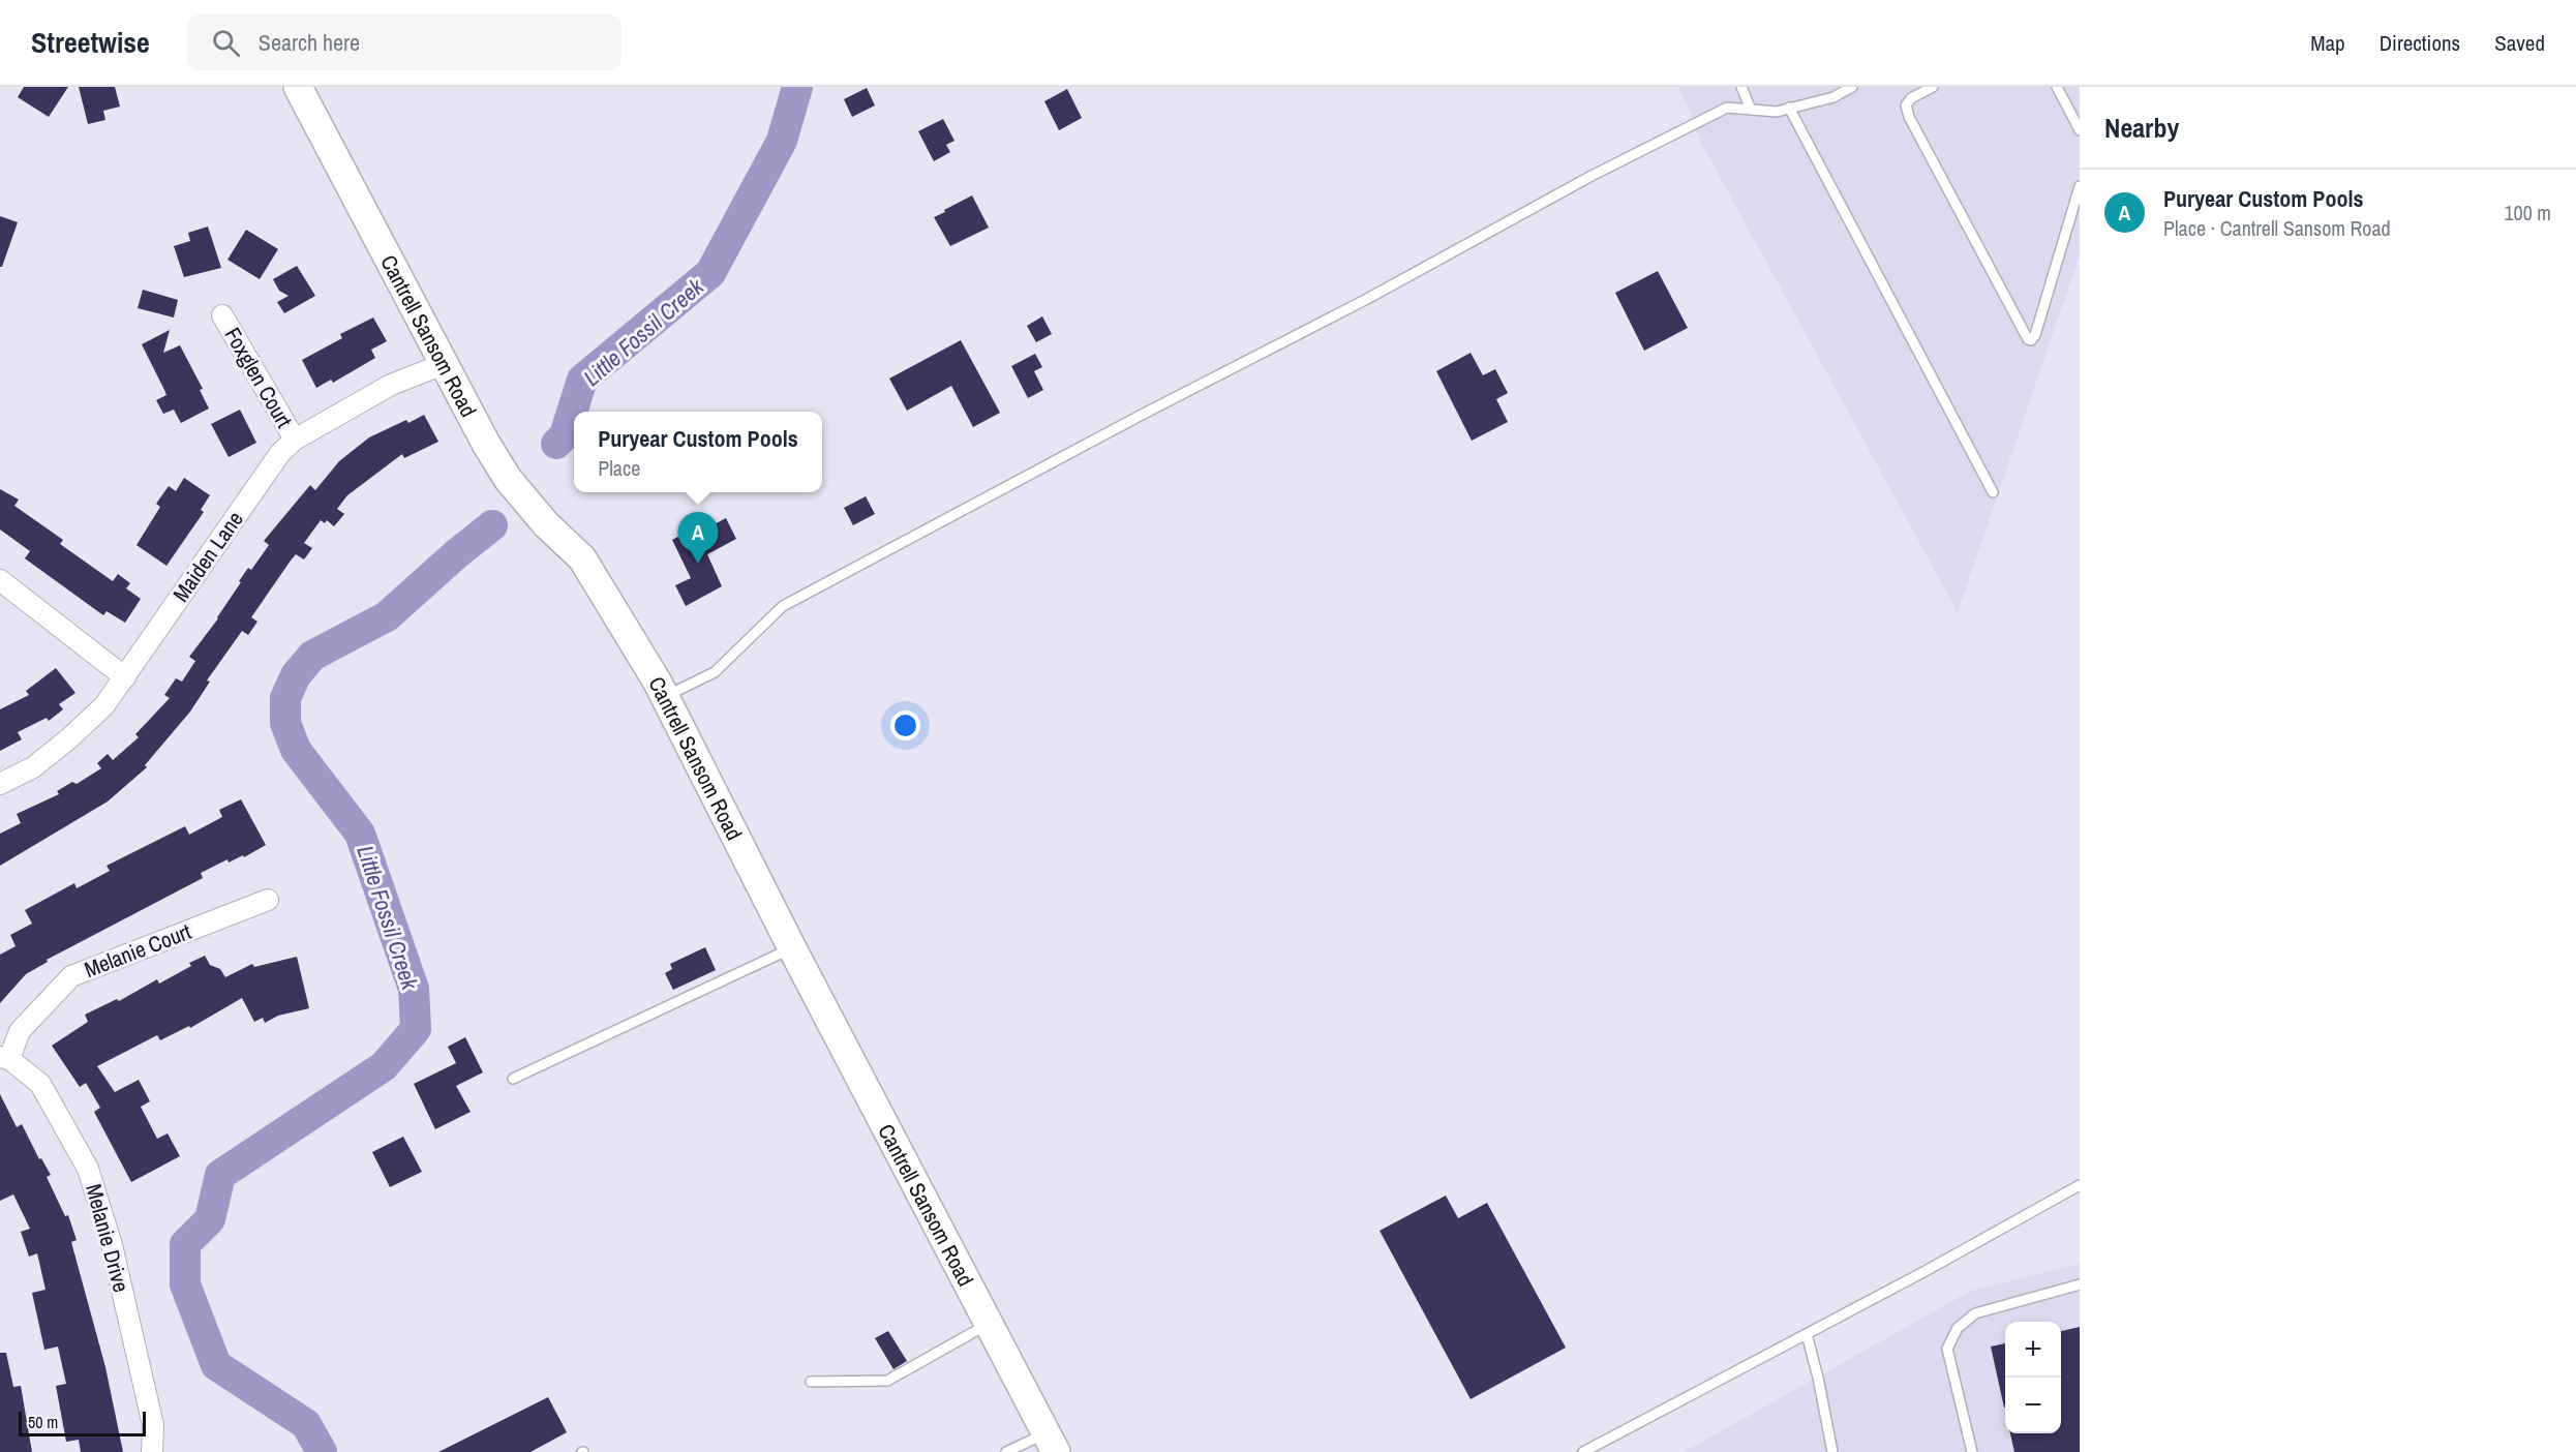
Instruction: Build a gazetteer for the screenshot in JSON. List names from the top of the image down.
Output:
{
  "streets": {
    "main road": ["Cantrell Sansom Road"],
    "street": [
      "Foxglen Court",
      "Maiden Lane",
      "Melanie Court",
      "Melanie Drive"
    ]
  },
  "crossings": [
    ["Cantrell Sansom Road", "Maiden Lane"],
    ["Foxglen Court", "Maiden Lane"],
    ["Melanie Court", "Melanie Drive"]
  ],
  "water": ["Little Fossil Creek"],
  "scale_bar": "50 m",
  "page": {
    "header": "Streetwise",
    "search": "Search here",
    "nav": ["Map", "Directions", "Saved"],
    "heading": "Nearby",
    "list": [
      {
        "mark": "A",
        "name": "Puryear Custom Pools",
        "note": "Place · Cantrell Sansom Road",
        "value": "100 m"
      }
    ],
    "popup": ["Puryear Custom Pools", "Place"],
    "pins": "A",
    "map_buttons": ["+", "−"],
    "scale": "50 m"
  }
}
